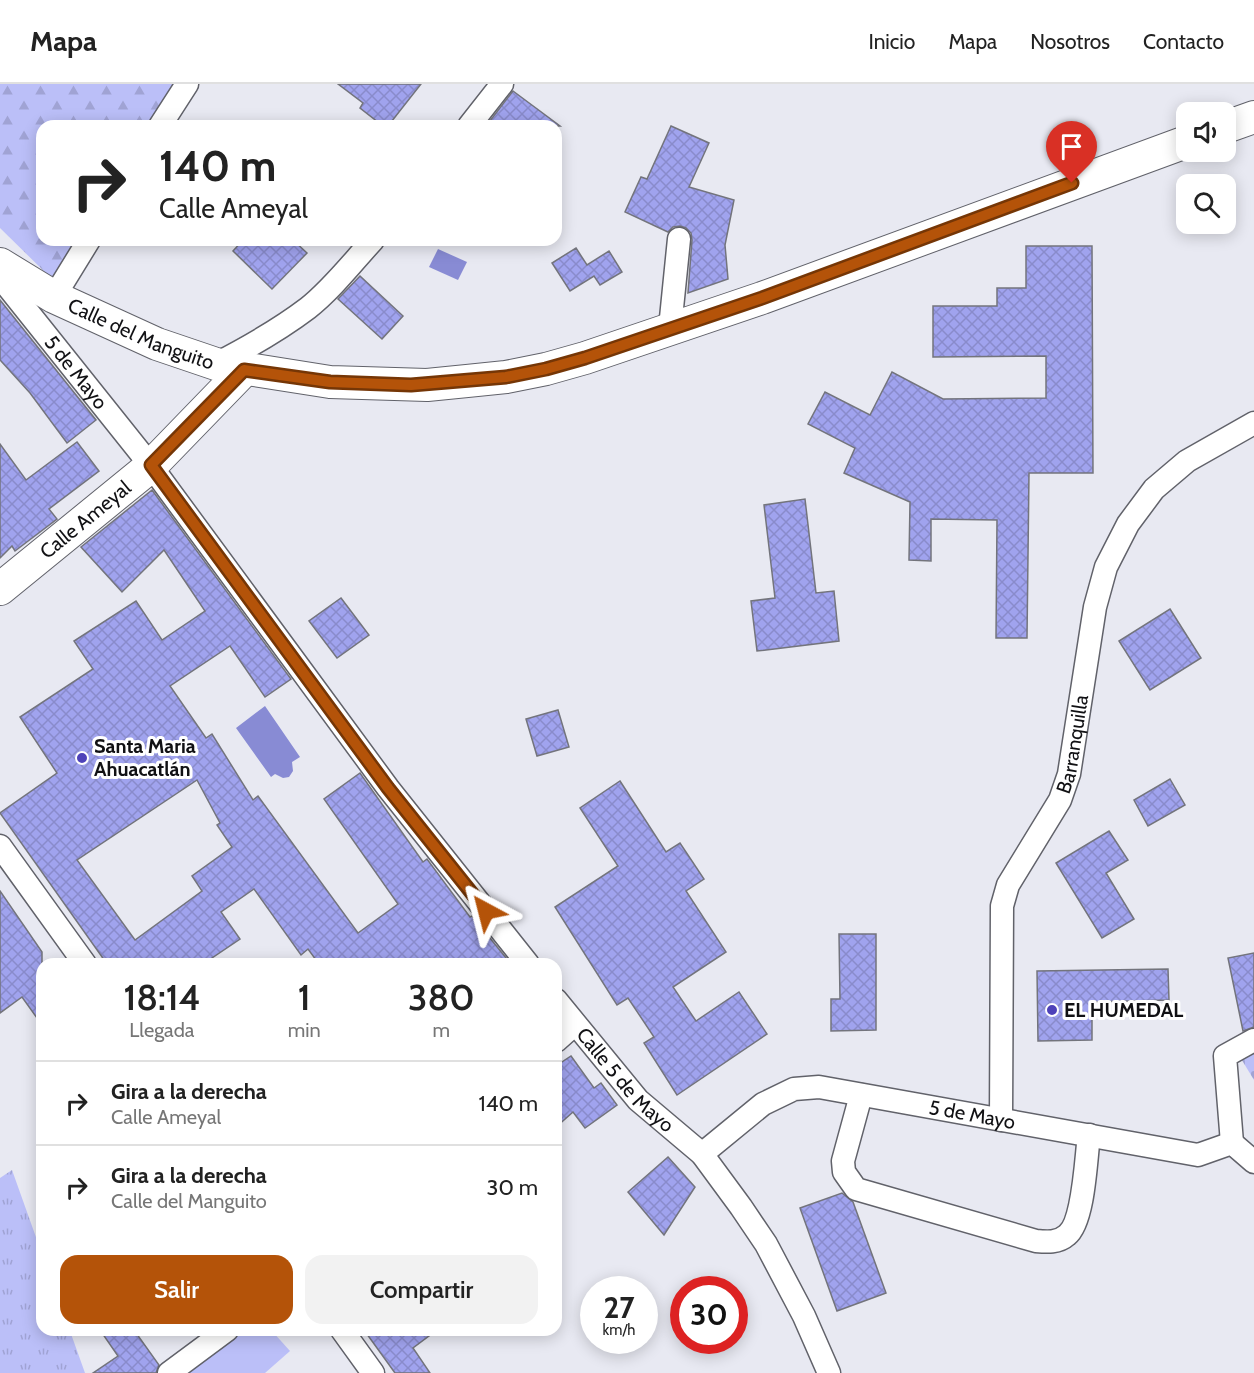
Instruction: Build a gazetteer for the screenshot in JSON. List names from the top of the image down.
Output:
{
  "streets": {
    "main road": ["Calle del Manguito", "Calle Ameyal"],
    "street": ["5 de Mayo", "Barranquilla", "Calle 5 de Mayo"]
  },
  "crossings": [
    ["Calle del Manguito", "Calle Ameyal"],
    ["5 de Mayo", "Calle Ameyal"],
    ["5 de Mayo", "Barranquilla"],
    ["5 de Mayo", "Calle 5 de Mayo"]
  ],
  "places": ["Santa Maria Ahuacatlán", "EL HUMEDAL"],
  "page": {
    "header": "Mapa",
    "nav": [
      "Inicio",
      "Mapa",
      "Nosotros",
      "Contacto"
    ],
    "turn": ["140 m", "Calle Ameyal"],
    "eta": [
      "18:14",
      "Llegada",
      "1",
      "min",
      "380",
      "m"
    ],
    "list": [
      {
        "name": "Gira a la derecha",
        "note": "Calle Ameyal",
        "value": "140 m"
      },
      {
        "name": "Gira a la derecha",
        "note": "Calle del Manguito",
        "value": "30 m"
      }
    ],
    "buttons": ["Salir", "Compartir"],
    "speed": "27 km/h",
    "limit": "30"
  }
}
